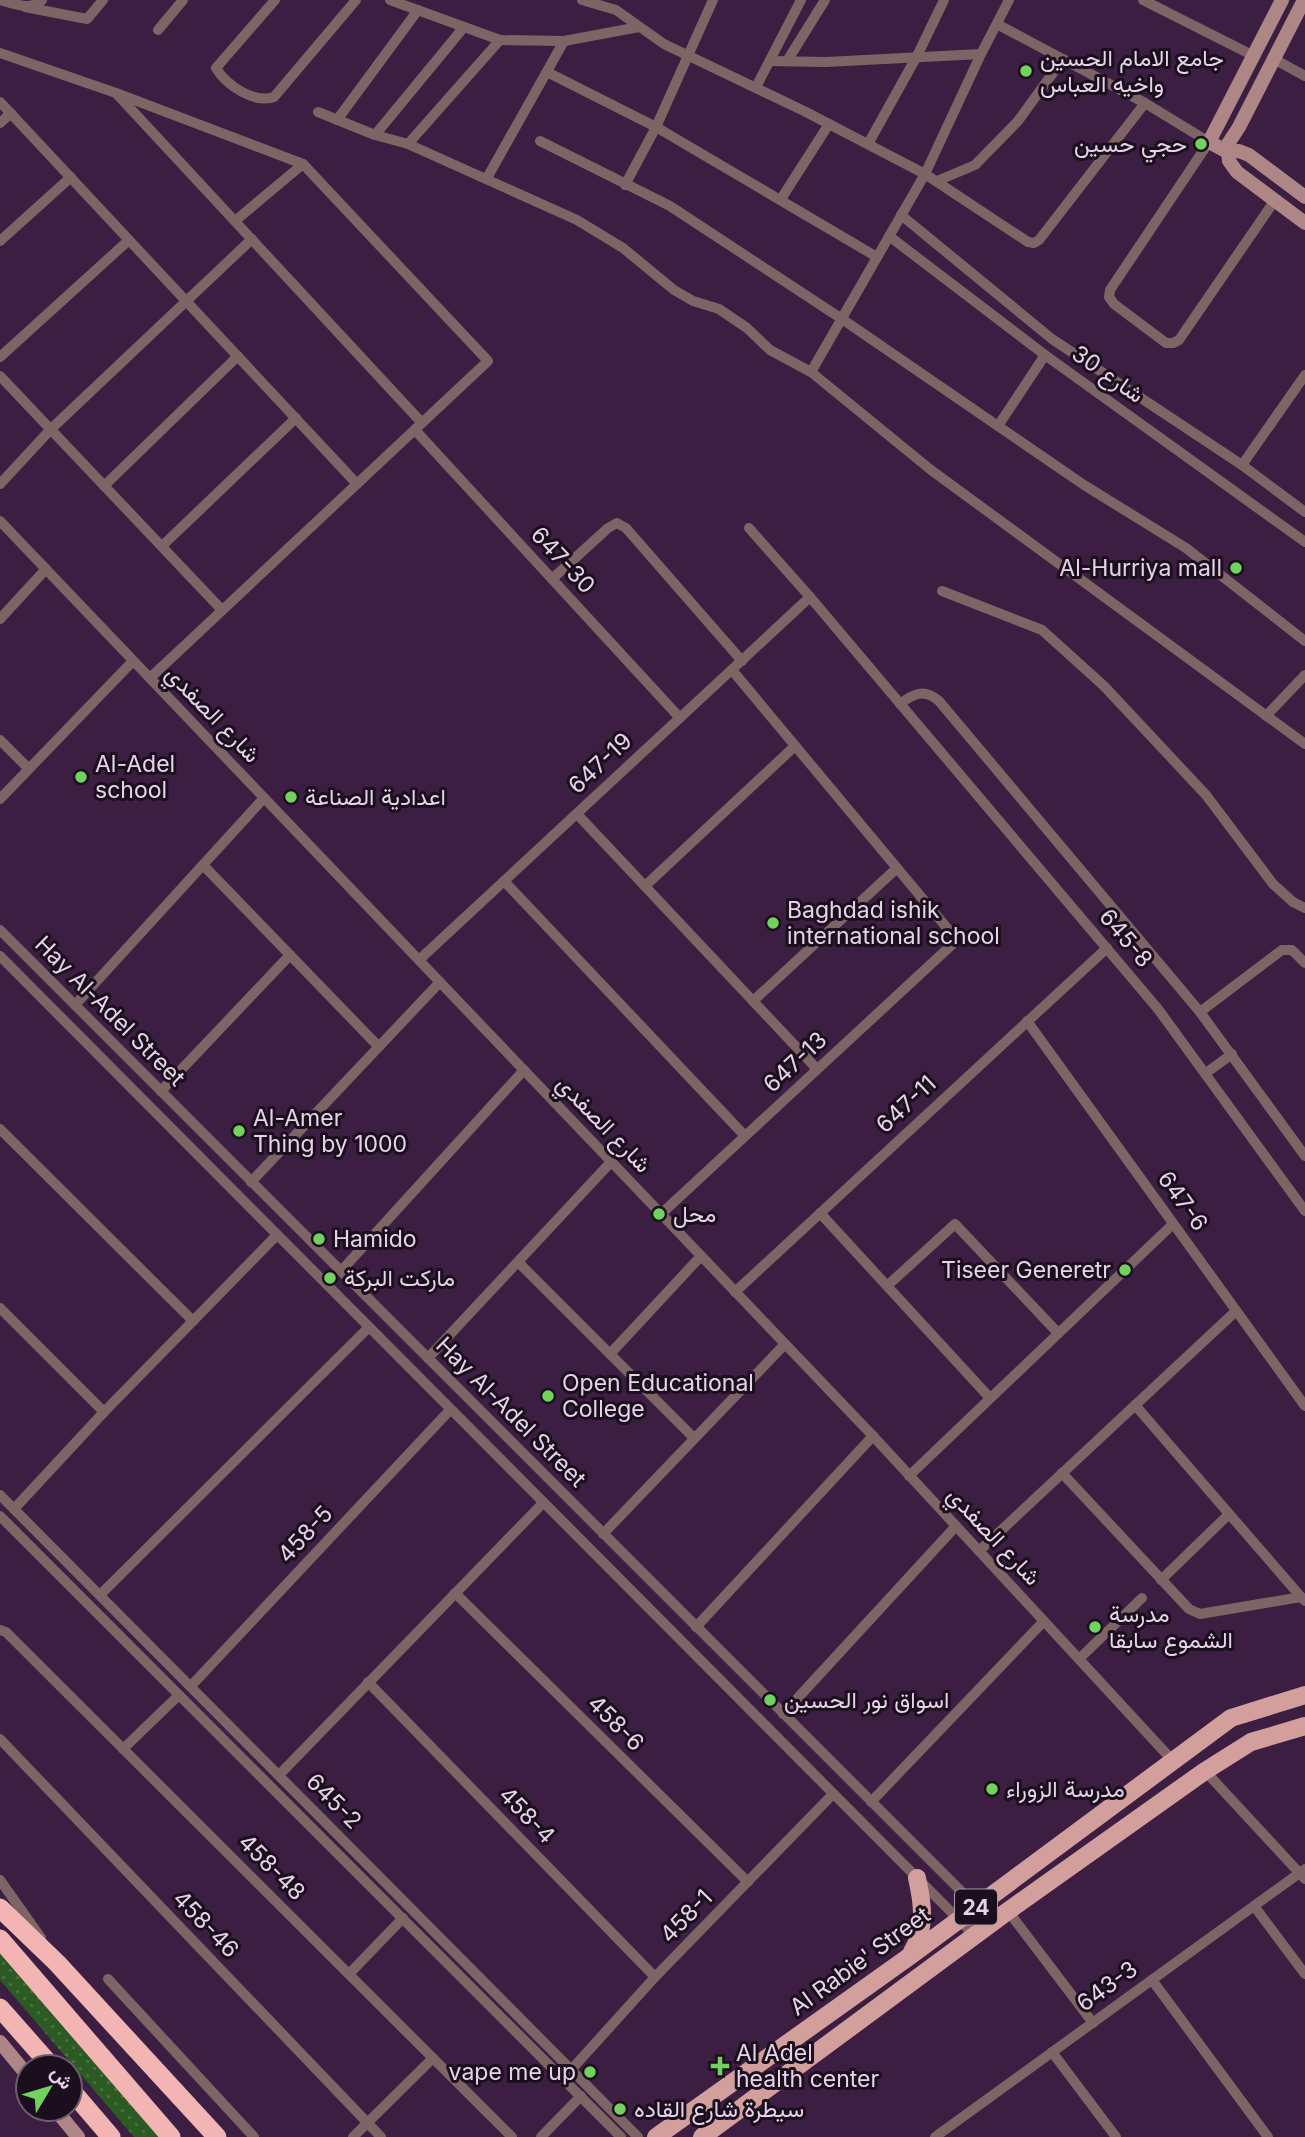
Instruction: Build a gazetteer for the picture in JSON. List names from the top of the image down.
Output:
{
  "streets": {
    "main road": ["24", "Al Rabie' Street"],
    "street": [
      "شارع 30",
      "647-30",
      "شارع الصفدي",
      "647-19",
      "645-8",
      "Hay Al-Adel Street",
      "647-13",
      "647-11",
      "647-6",
      "458-5",
      "458-6",
      "645-2",
      "458-4",
      "458-48",
      "458-1",
      "458-46",
      "643-3"
    ]
  },
  "crossings": [
    ["647-30", "647-19"],
    ["شارع الصفدي", "647-19"],
    ["شارع الصفدي", "647-13"],
    ["شارع الصفدي", "647-11"],
    ["شارع الصفدي", "Al Rabie' Street"],
    ["647-19", "645-8"],
    ["645-8", "647-11"],
    ["Hay Al-Adel Street", "458-5"],
    ["Hay Al-Adel Street", "24"],
    ["Hay Al-Adel Street", "458-1"],
    ["Hay Al-Adel Street", "Al Rabie' Street"],
    ["647-11", "647-6"],
    ["458-5", "645-2"],
    ["458-6", "458-1"],
    ["645-2", "458-1"],
    ["458-4", "458-1"]
  ],
  "places": {
    "other": [
      "جامع الامام الحسين واخيه العباس",
      "حجي حسين",
      "Al-Hurriya mall",
      "Al-Adel school",
      "اعدادية الصناعة",
      "Baghdad ishik international school",
      "Al-Amer Thing by 1000",
      "محل",
      "Hamido",
      "Tiseer Generetr",
      "ماركت البركة",
      "Open Educational College",
      "مدرسة الشموع سابقا",
      "اسواق نور الحسين",
      "مدرسة الزوراء",
      "vape me up",
      "سيطرة شارع القاده"
    ],
    "health": ["Al Adel health center"]
  },
  "north": "top right"
}
